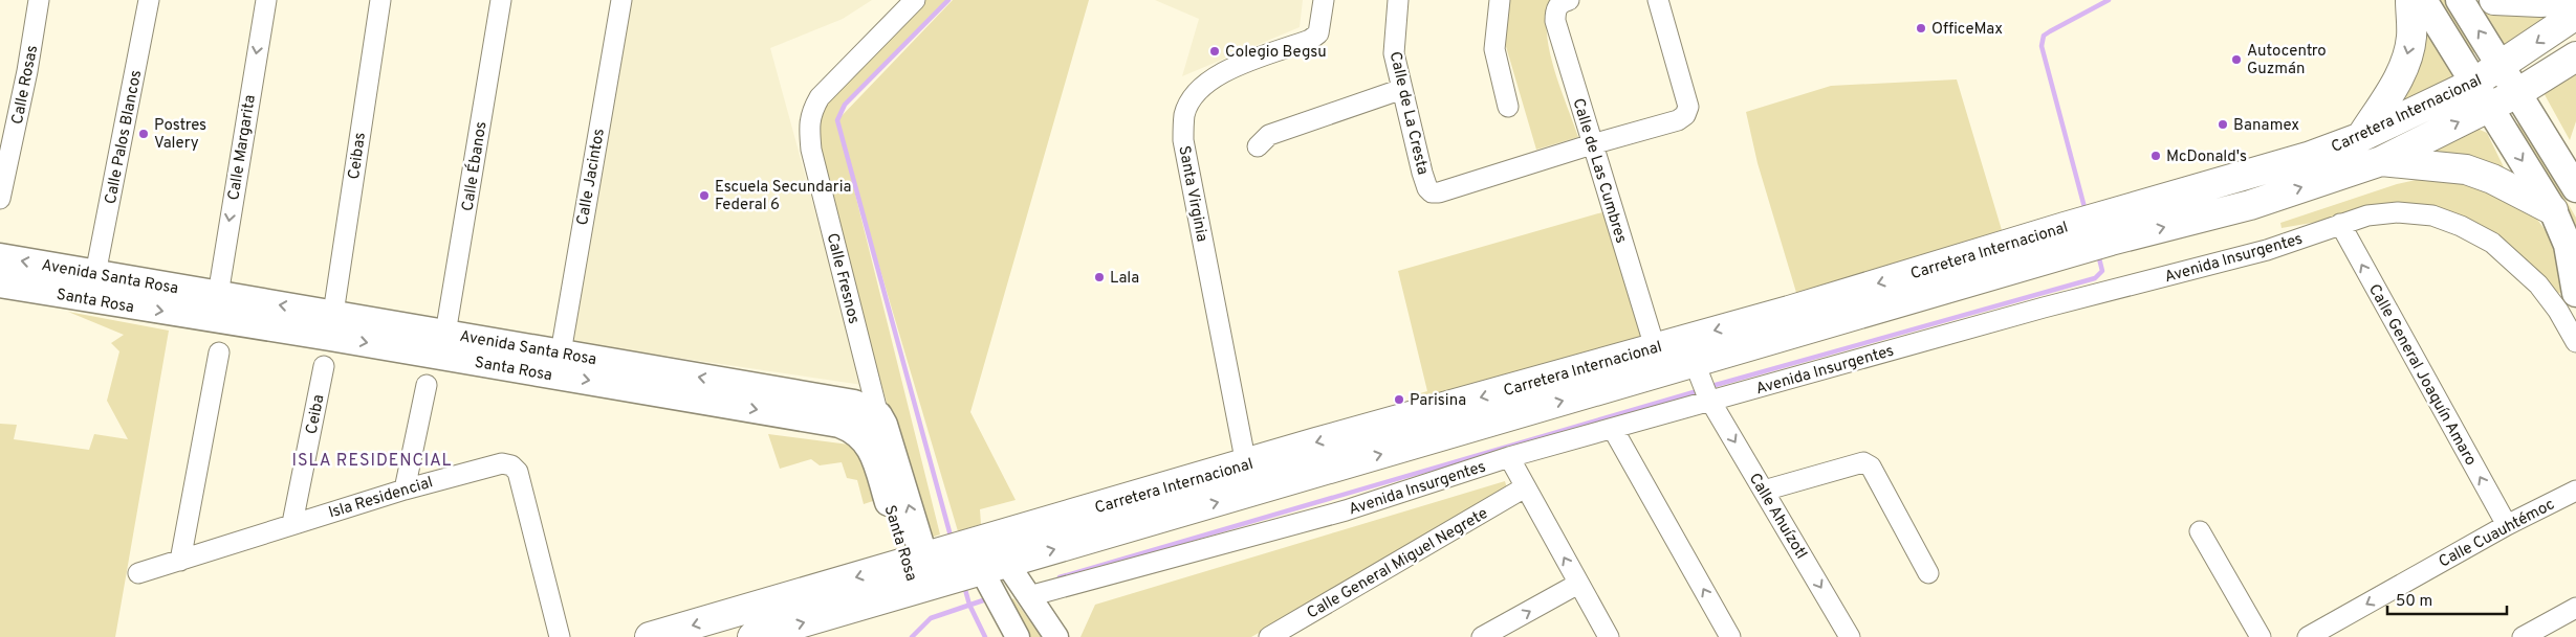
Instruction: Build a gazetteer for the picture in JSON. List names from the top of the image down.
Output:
{
  "streets": {
    "main road": ["Carretera Internacional", "Avenida Santa Rosa", "Santa Rosa"],
    "street": [
      "Calle Rosas",
      "Calle de La Cresta",
      "Calle Palos Blancos",
      "Calle Margarita",
      "Ceibas",
      "Calle Ébanos",
      "Calle de Las Cumbres",
      "Calle Jacintos",
      "Santa Virginia",
      "Avenida Insurgentes",
      "Calle Fresnos",
      "Calle General Joaquín Amaro",
      "Ceiba",
      "Isla Residencial",
      "Calle Ahuízotl",
      "Calle Cuauhtémoc",
      "Calle General Miguel Negrete"
    ]
  },
  "crossings": [
    ["Calle de La Cresta", "Calle de Las Cumbres"],
    ["Carretera Internacional", "Calle de Las Cumbres"],
    ["Carretera Internacional", "Santa Virginia"],
    ["Carretera Internacional", "Avenida Insurgentes"],
    ["Carretera Internacional", "Calle Ahuízotl"],
    ["Calle Palos Blancos", "Avenida Santa Rosa"],
    ["Calle Margarita", "Avenida Santa Rosa"],
    ["Ceibas", "Avenida Santa Rosa"],
    ["Ceibas", "Santa Rosa"],
    ["Calle Ébanos", "Avenida Santa Rosa"],
    ["Calle Jacintos", "Avenida Santa Rosa"],
    ["Calle Jacintos", "Santa Rosa"],
    ["Avenida Insurgentes", "Calle General Joaquín Amaro"],
    ["Avenida Insurgentes", "Calle Ahuízotl"],
    ["Avenida Santa Rosa", "Calle Fresnos"],
    ["Avenida Santa Rosa", "Santa Rosa"],
    ["Calle General Joaquín Amaro", "Calle Cuauhtémoc"],
    ["Ceiba", "Isla Residencial"]
  ],
  "one_way": [
    "Calle Margarita",
    "Santa Rosa",
    "Calle General Joaquín Amaro",
    "Calle Cuauhtémoc"
  ],
  "districts": ["ISLA RESIDENCIAL"],
  "places": [
    "OfficeMax",
    "Colegio Begsu",
    "Autocentro Guzmán",
    "Banamex",
    "Postres Valery",
    "McDonald's",
    "Escuela Secundaria Federal 6",
    "Lala",
    "Parisina"
  ],
  "scale_bar": "50 m"
}
